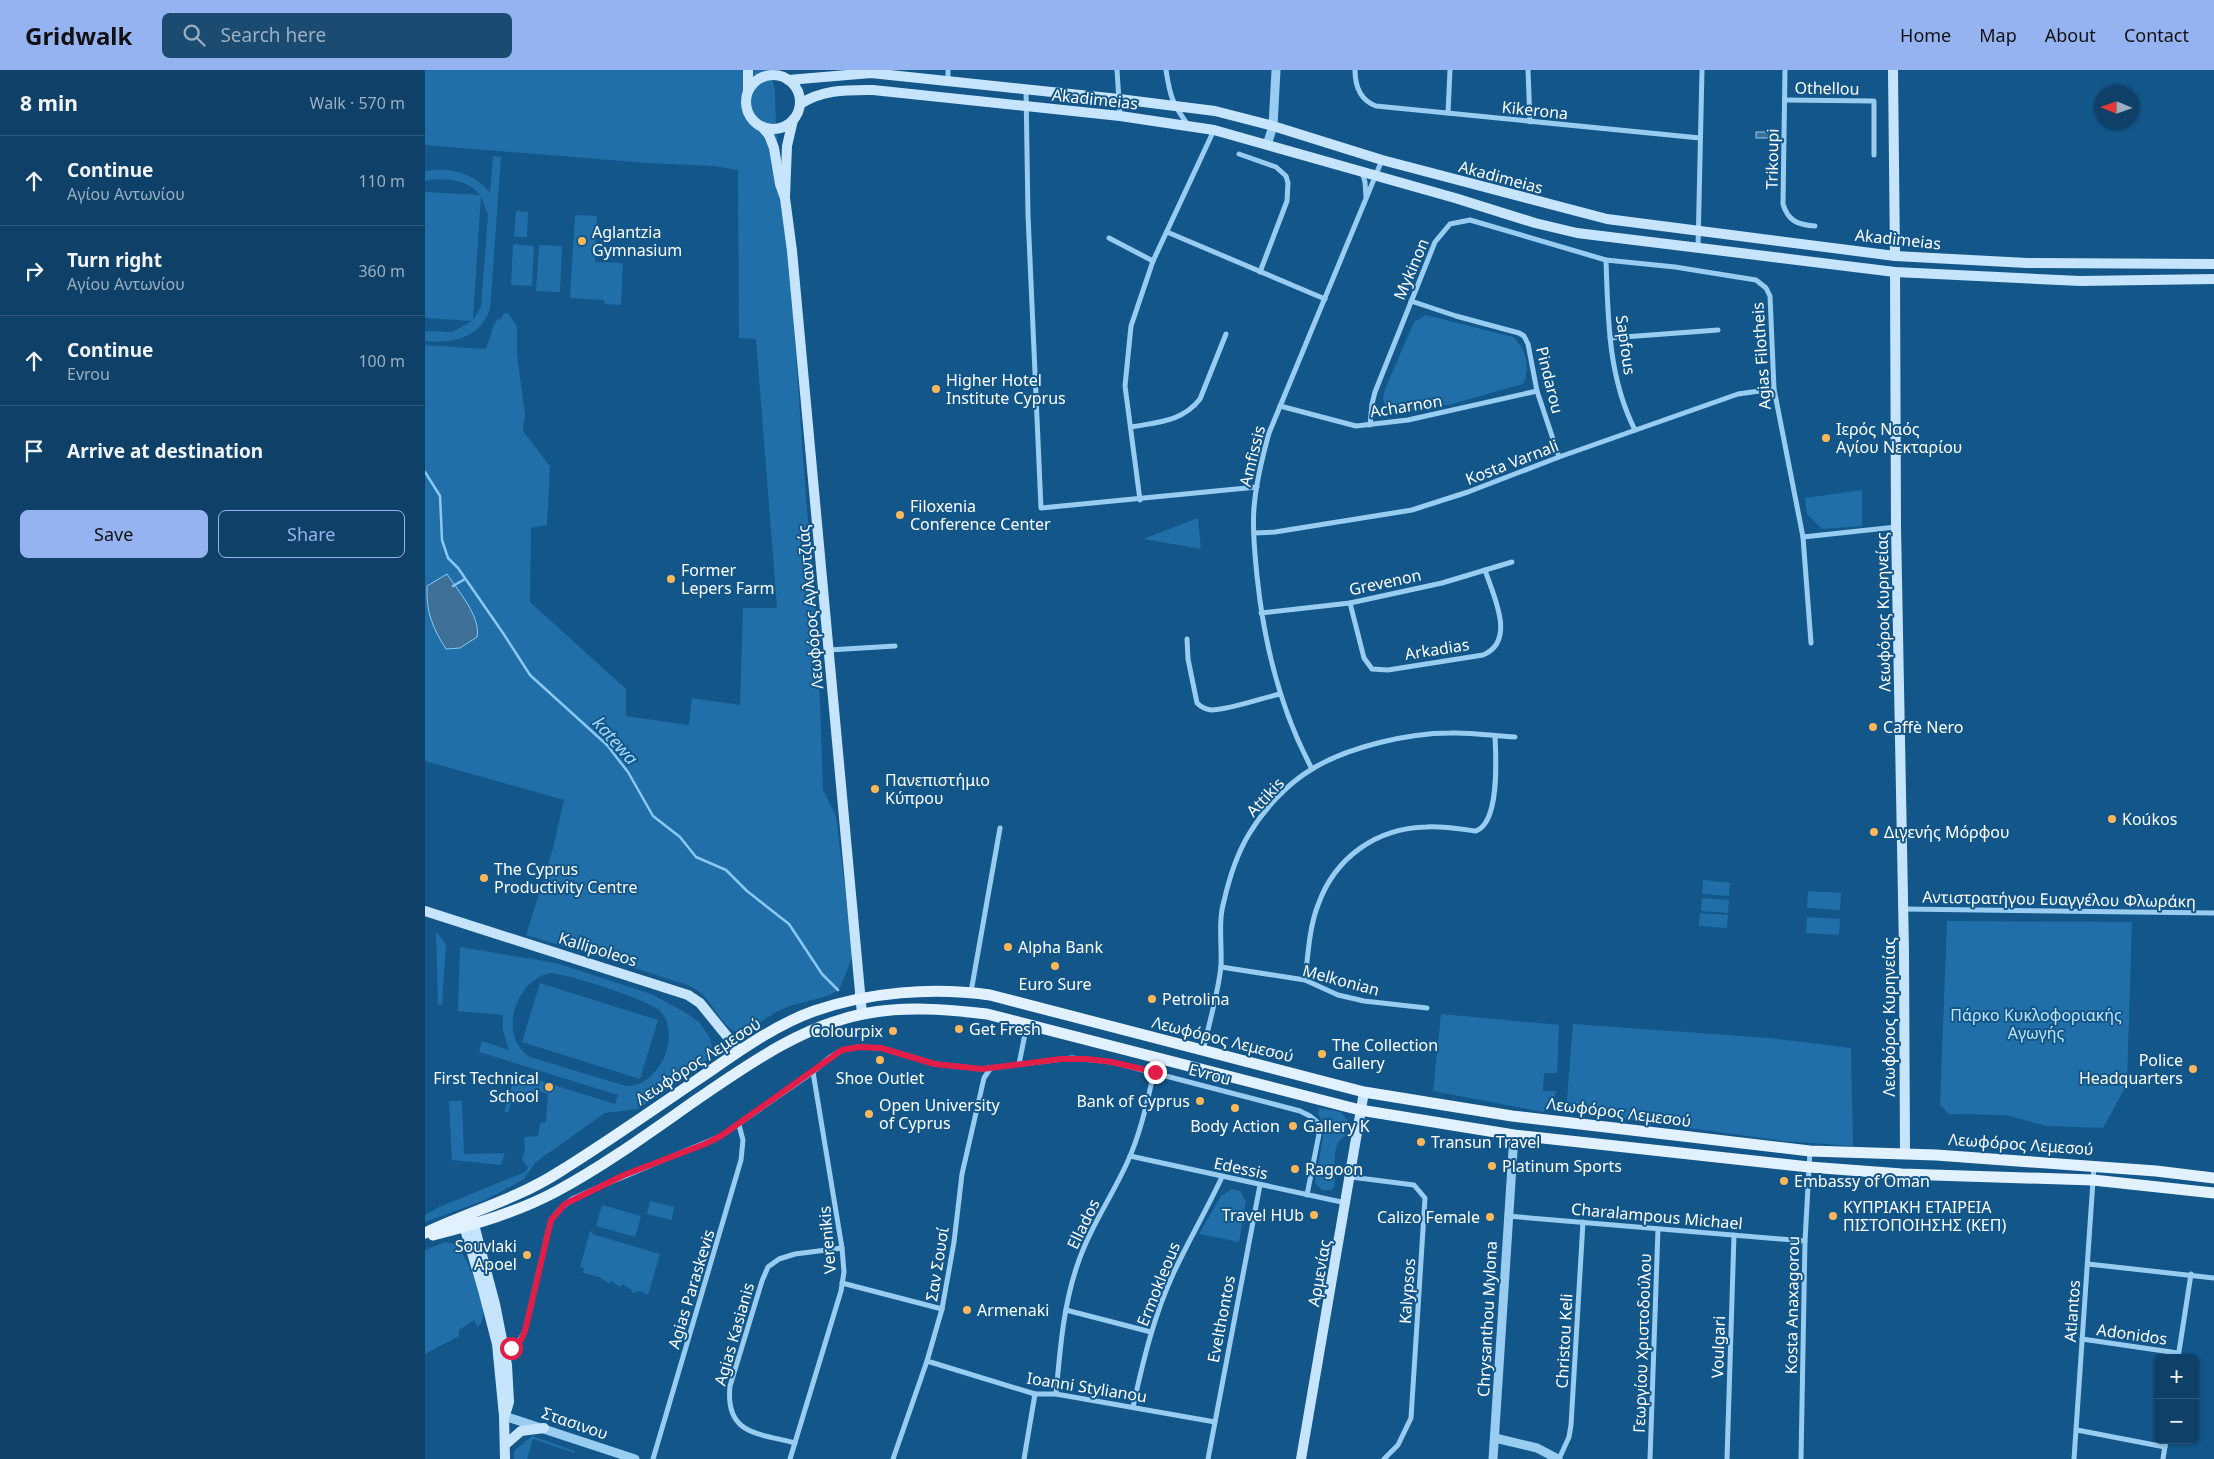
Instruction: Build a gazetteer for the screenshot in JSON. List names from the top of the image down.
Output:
{
  "streets": {
    "main road": [
      "Akadimeias",
      "Λεωφόρος Αγλαντζιάς",
      "Λεωφόρος Κυρηνείας",
      "Kallipoleos",
      "Λεωφόρος Λεμεσού",
      "Αρμενίας"
    ],
    "street": [
      "Othellou",
      "Kikerona",
      "Trikoupi",
      "Mykinon",
      "Sapfous",
      "Agias Filotheis",
      "Pindarou",
      "Acharnon",
      "Amfissis",
      "Kosta Varnali",
      "Grevenon",
      "Arkadias",
      "Attikis",
      "Αντιστρατήγου Ευαγγέλου Φλωράκη",
      "Melkonian",
      "Evrou",
      "Edessis",
      "Charalampous Michael",
      "Ellados",
      "Verenikis",
      "Σαν Σουσί",
      "Ermokleous",
      "Agias Paraskevis",
      "Kalypsos",
      "Kosta Anaxagorou",
      "Atlantos",
      "Evelthontos",
      "Chrysanthou Mylona",
      "Agias Kasianis",
      "Adonidos",
      "Christou Keli",
      "Γεωργίου Χριστοδούλου",
      "Voulgari",
      "Ioanni Stylianou",
      "Στασινου"
    ]
  },
  "crossings": [
    ["Othellou", "Trikoupi"],
    ["Akadimeias", "Amfissis"],
    ["Akadimeias", "Λεωφόρος Αγλαντζιάς"],
    ["Akadimeias", "Λεωφόρος Κυρηνείας"],
    ["Mykinon", "Sapfous"],
    ["Mykinon", "Agias Filotheis"],
    ["Mykinon", "Pindarou"],
    ["Mykinon", "Acharnon"],
    ["Sapfous", "Agias Filotheis"],
    ["Sapfous", "Kosta Varnali"],
    ["Agias Filotheis", "Kosta Varnali"],
    ["Pindarou", "Acharnon"],
    ["Pindarou", "Kosta Varnali"],
    ["Acharnon", "Amfissis"],
    ["Amfissis", "Kosta Varnali"],
    ["Amfissis", "Grevenon"],
    ["Amfissis", "Attikis"],
    ["Grevenon", "Arkadias"],
    ["Λεωφόρος Αγλαντζιάς", "Λεωφόρος Λεμεσού"],
    ["Λεωφόρος Κυρηνείας", "Αντιστρατήγου Ευαγγέλου Φλωράκη"],
    ["Λεωφόρος Κυρηνείας", "Λεωφόρος Λεμεσού"],
    ["Attikis", "Melkonian"],
    ["Attikis", "Λεωφόρος Λεμεσού"],
    ["Kallipoleos", "Λεωφόρος Λεμεσού"],
    ["Λεωφόρος Λεμεσού", "Αρμενίας"],
    ["Λεωφόρος Λεμεσού", "Kosta Anaxagorou"],
    ["Λεωφόρος Λεμεσού", "Atlantos"],
    ["Λεωφόρος Λεμεσού", "Chrysanthou Mylona"],
    ["Evrou", "Edessis"],
    ["Evrou", "Ellados"],
    ["Evrou", "Verenikis"],
    ["Evrou", "Σαν Σουσί"],
    ["Evrou", "Agias Paraskevis"],
    ["Edessis", "Ellados"],
    ["Edessis", "Αρμενίας"],
    ["Edessis", "Ermokleous"],
    ["Edessis", "Evelthontos"],
    ["Charalampous Michael", "Kosta Anaxagorou"],
    ["Charalampous Michael", "Chrysanthou Mylona"],
    ["Charalampous Michael", "Christou Keli"],
    ["Charalampous Michael", "Γεωργίου Χριστοδούλου"],
    ["Charalampous Michael", "Voulgari"],
    ["Ellados", "Ioanni Stylianou"],
    ["Verenikis", "Agias Kasianis"],
    ["Σαν Σουσί", "Ioanni Stylianou"],
    ["Αρμενίας", "Kalypsos"],
    ["Ermokleous", "Ioanni Stylianou"],
    ["Atlantos", "Adonidos"],
    ["Evelthontos", "Ioanni Stylianou"]
  ],
  "water": ["katewa"],
  "parks": ["Πάρκο Κυκλοφοριακής Αγωγής"],
  "places": [
    "Aglantzia Gymnasium",
    "Higher Hotel Institute Cyprus",
    "Ιερός Ναός Αγίου Νεκταρίου",
    "Filoxenia Conference Center",
    "Former Lepers Farm",
    "Caffè Nero",
    "Πανεπιστήμιο Κύπρου",
    "Koúkos",
    "Διγενής Μόρφου",
    "The Cyprus Productivity Centre",
    "Alpha Bank",
    "Euro Sure",
    "Petrolina",
    "Get Fresh",
    "Colourpix",
    "The Collection Gallery",
    "Shoe Outlet",
    "Police Headquarters",
    "First Technical School",
    "Bank of Cyprus",
    "Body Action",
    "Open University of Cyprus",
    "Gallery K",
    "Transun Travel",
    "Platinum Sports",
    "Ragoon",
    "Embassy of Oman",
    "Travel HUb",
    "ΚΥΠΡΙΑΚΗ ΕΤΑΙΡΕΙΑ ΠΙΣΤΟΠΟΙΗΣΗΣ (ΚΕΠ)",
    "Calizo Female",
    "Souvlaki Apoel",
    "Armenaki"
  ],
  "north": "left",
  "page": {
    "header": "Gridwalk",
    "search": "Search here",
    "nav": [
      "Home",
      "Map",
      "About",
      "Contact"
    ],
    "heading": ["8 min", "Walk · 570 m"],
    "list": [
      ["Continue", "Αγίου Αντωνίου", "110 m"],
      ["Turn right", "Αγίου Αντωνίου", "360 m"],
      ["Continue", "Evrou", "100 m"],
      "Arrive at destination"
    ],
    "buttons": ["Save", "Share"],
    "map_buttons": ["+", "−"]
  }
}
